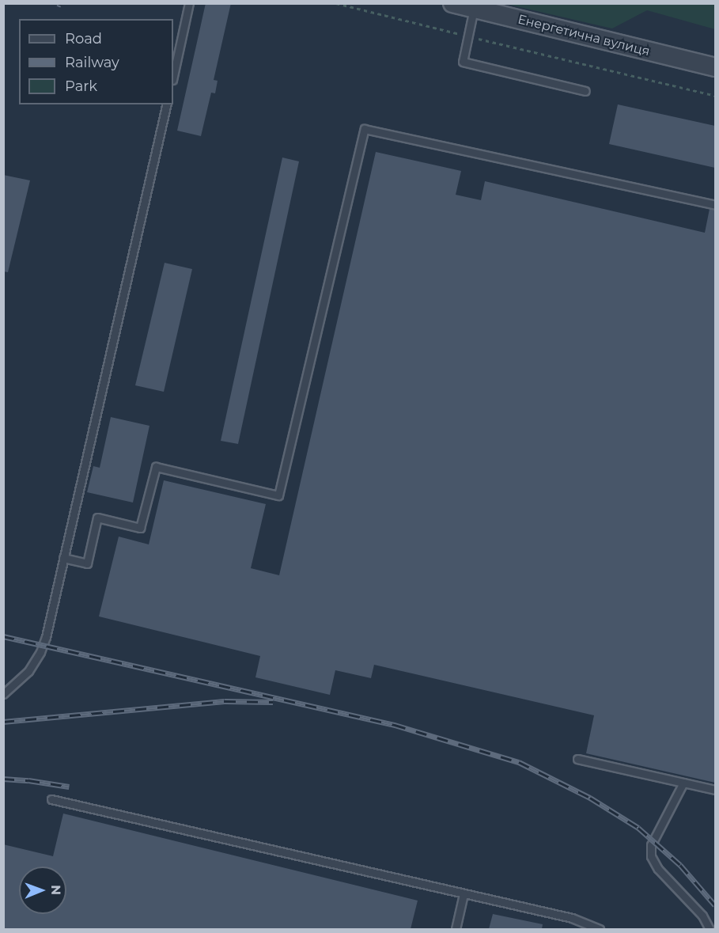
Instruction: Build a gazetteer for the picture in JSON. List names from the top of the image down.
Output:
{
  "streets": {
    "street": ["Енергетична вулиця"]
  },
  "legend": ["Road", "Railway", "Park"],
  "north": "right"
}
